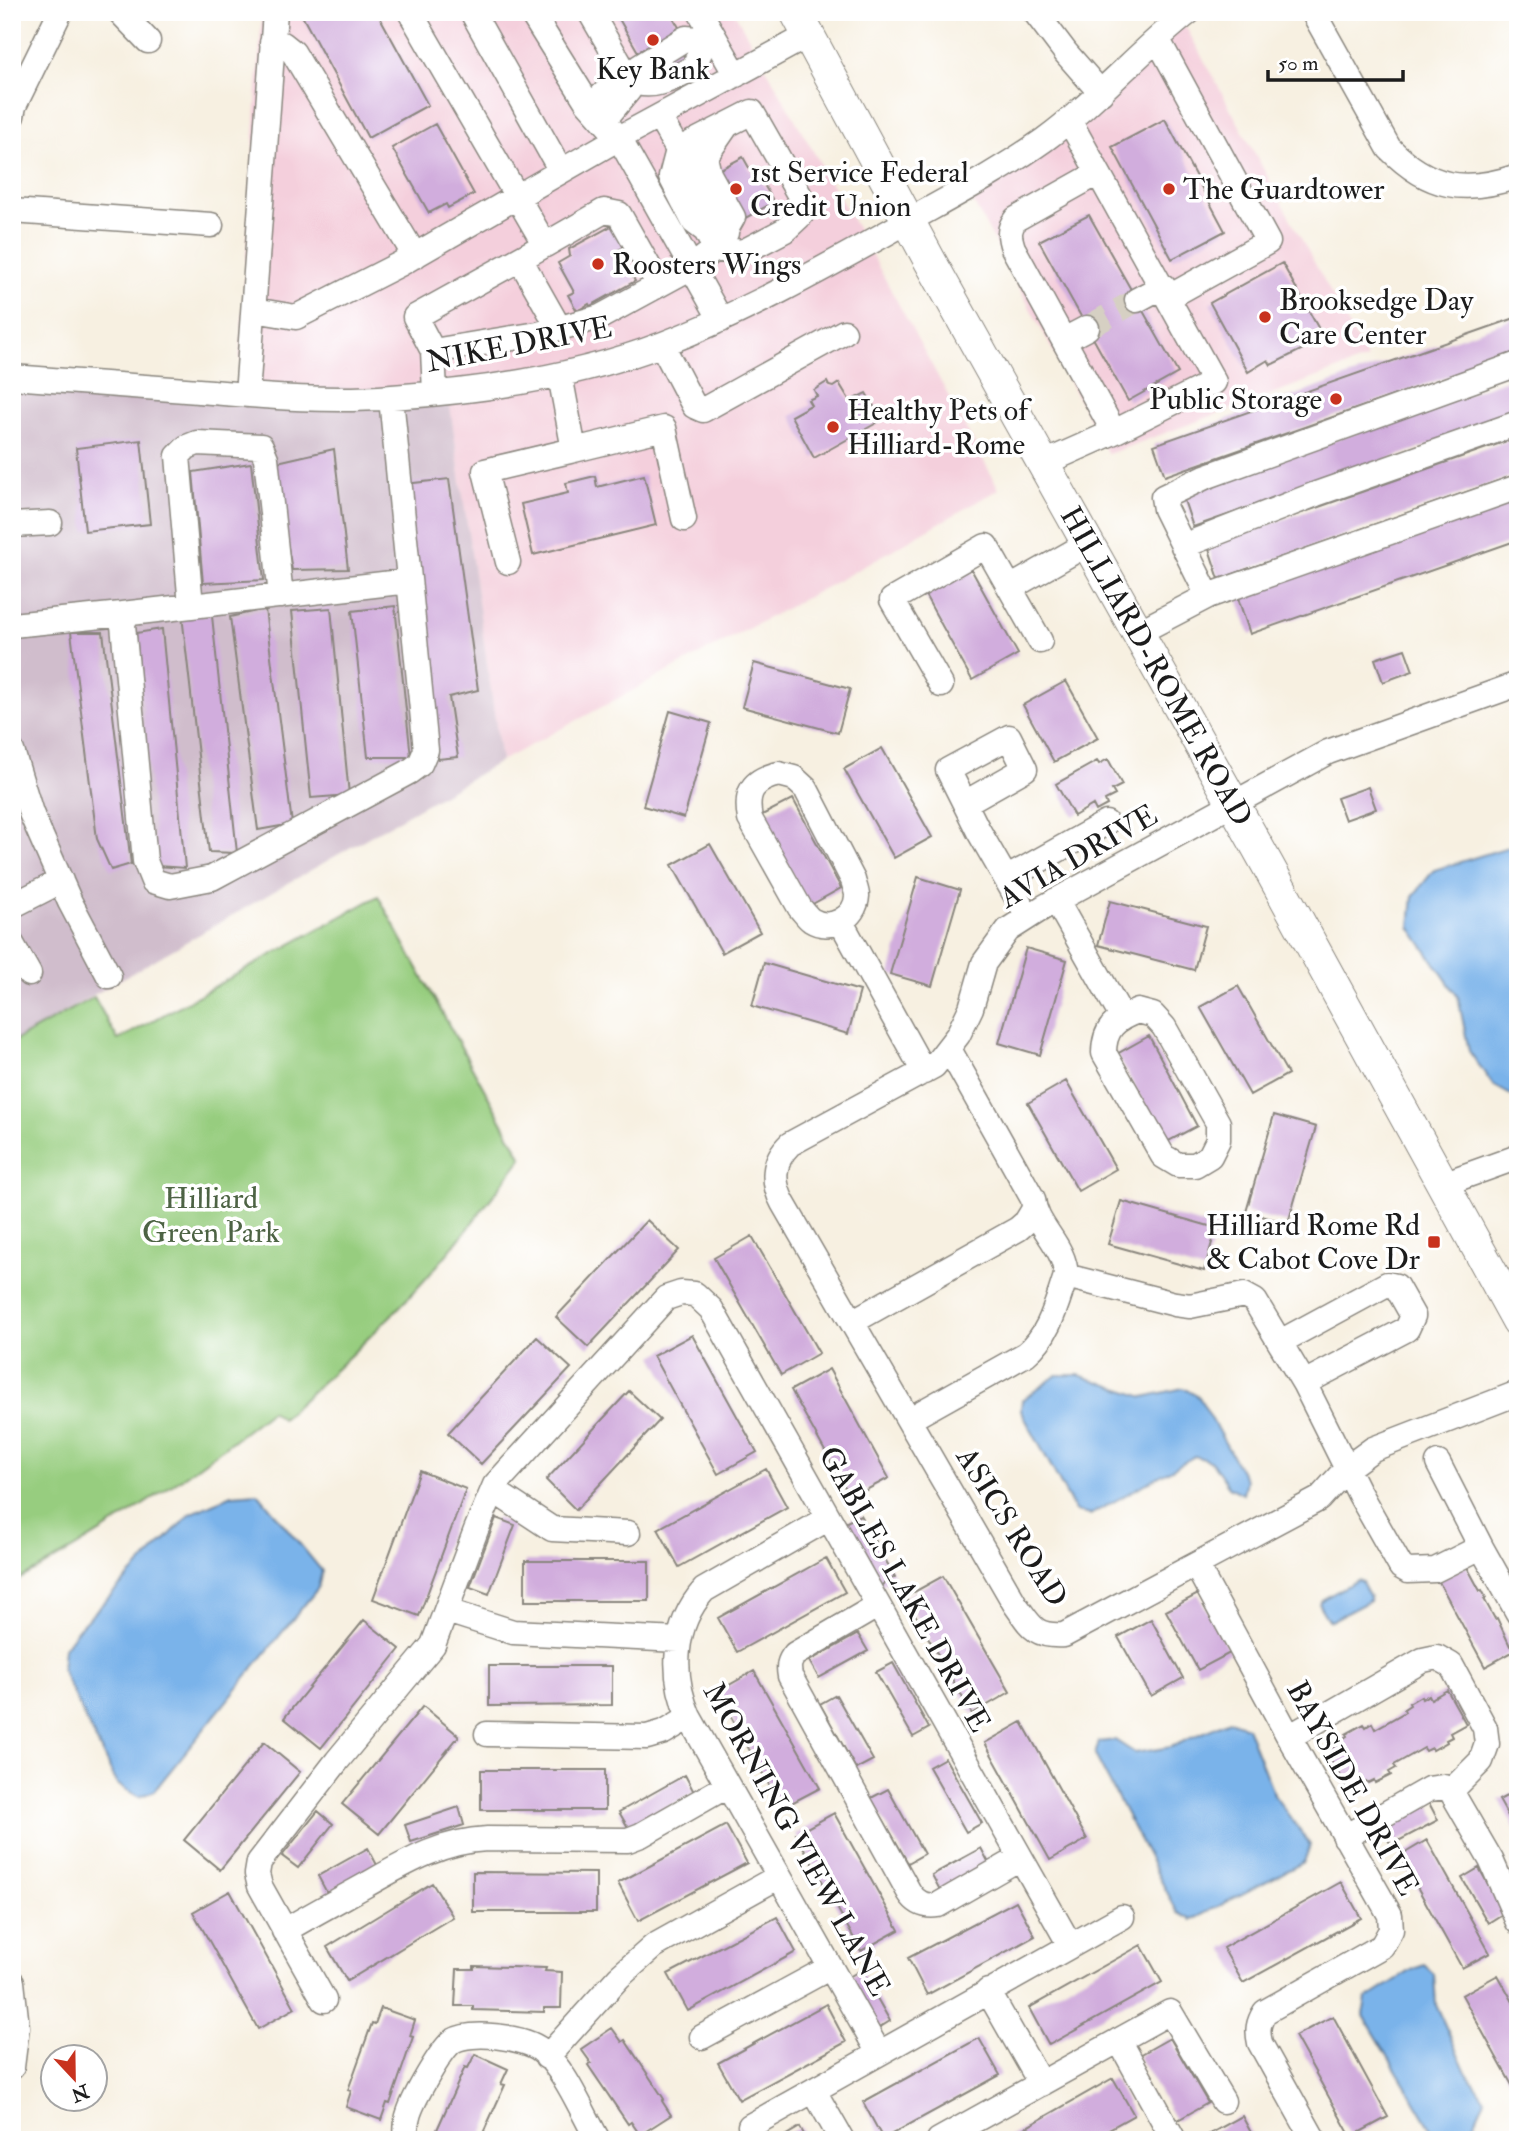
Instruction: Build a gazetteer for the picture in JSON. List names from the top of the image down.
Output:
{
  "streets": {
    "main road": ["HILLIARD-ROME ROAD"],
    "street": [
      "NIKE DRIVE",
      "AVIA DRIVE",
      "ASICS ROAD",
      "GABLES LAKE DRIVE",
      "BAYSIDE DRIVE",
      "MORNING VIEW LANE"
    ]
  },
  "crossings": [
    ["NIKE DRIVE", "HILLIARD-ROME ROAD"],
    ["HILLIARD-ROME ROAD", "AVIA DRIVE"],
    ["AVIA DRIVE", "ASICS ROAD"],
    ["ASICS ROAD", "BAYSIDE DRIVE"],
    ["GABLES LAKE DRIVE", "MORNING VIEW LANE"]
  ],
  "parks": ["Hilliard Green Park"],
  "places": {
    "other": [
      "Key Bank",
      "1st Service Federal Credit Union",
      "The Guardtower",
      "Roosters Wings",
      "Brooksedge Day Care Center",
      "Public Storage",
      "Healthy Pets of Hilliard-Rome"
    ],
    "transit": ["Hilliard Rome Rd & Cabot Cove Dr"]
  },
  "scale_bar": "50 m",
  "north": "bottom"
}
